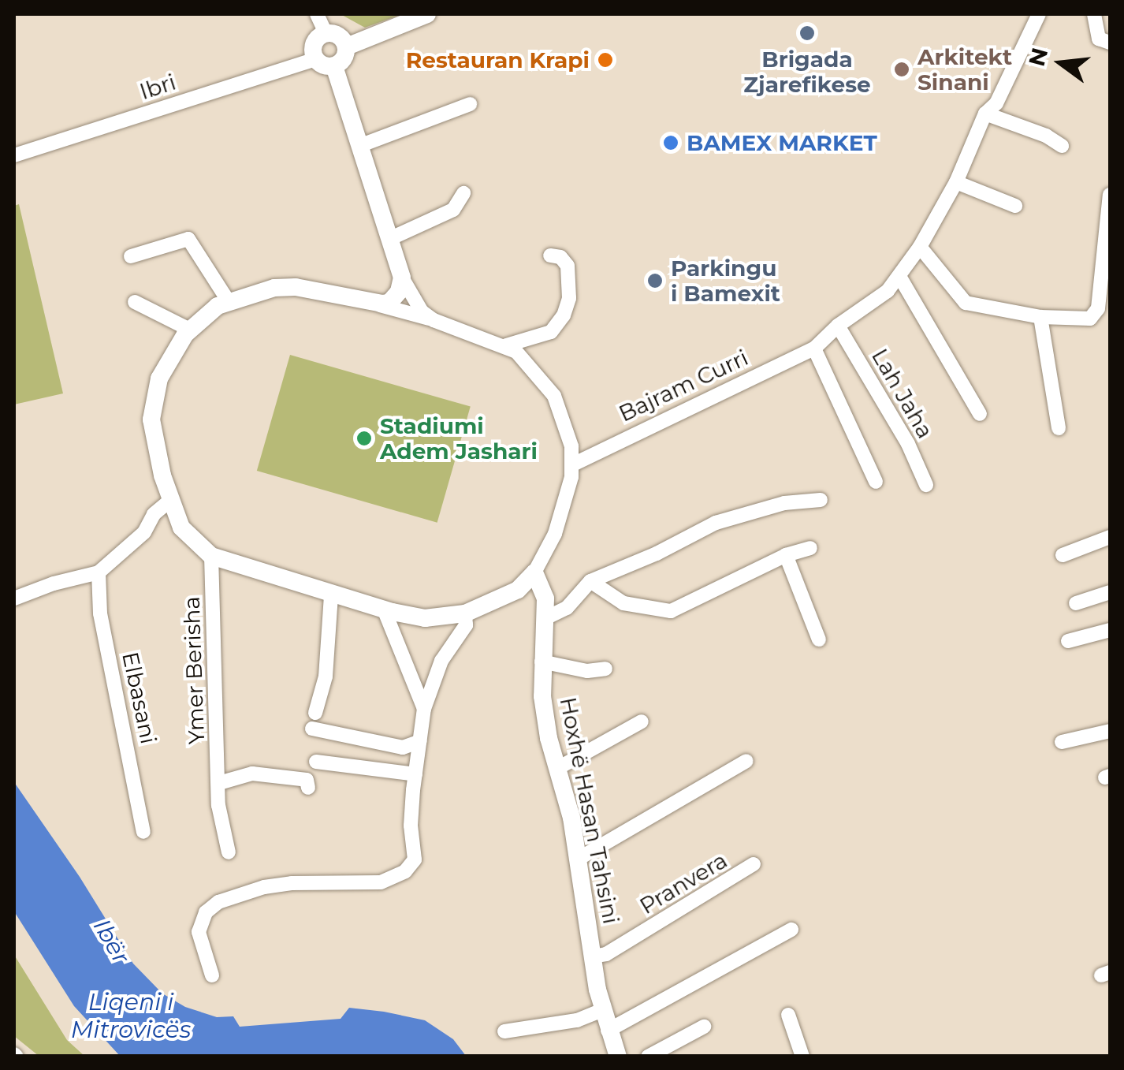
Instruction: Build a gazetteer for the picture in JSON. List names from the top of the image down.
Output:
{
  "streets": {
    "street": [
      "Ibri",
      "Bajram Curri",
      "Lah Jaha",
      "Ymer Berisha",
      "Elbasani",
      "Hoxhë Hasan Tahsini",
      "Pranvera"
    ]
  },
  "crossings": [
    ["Bajram Curri", "Lah Jaha"],
    ["Hoxhë Hasan Tahsini", "Pranvera"]
  ],
  "water": ["Ibër", "Liqeni i Mitrovicës"],
  "places": [
    "Brigada Zjarefikese",
    "Restauran Krapi",
    "Arkitekt Sinani",
    "BAMEX MARKET",
    "Parkingu i Bamexit",
    "Stadiumi Adem Jashari"
  ],
  "north": "left"
}
